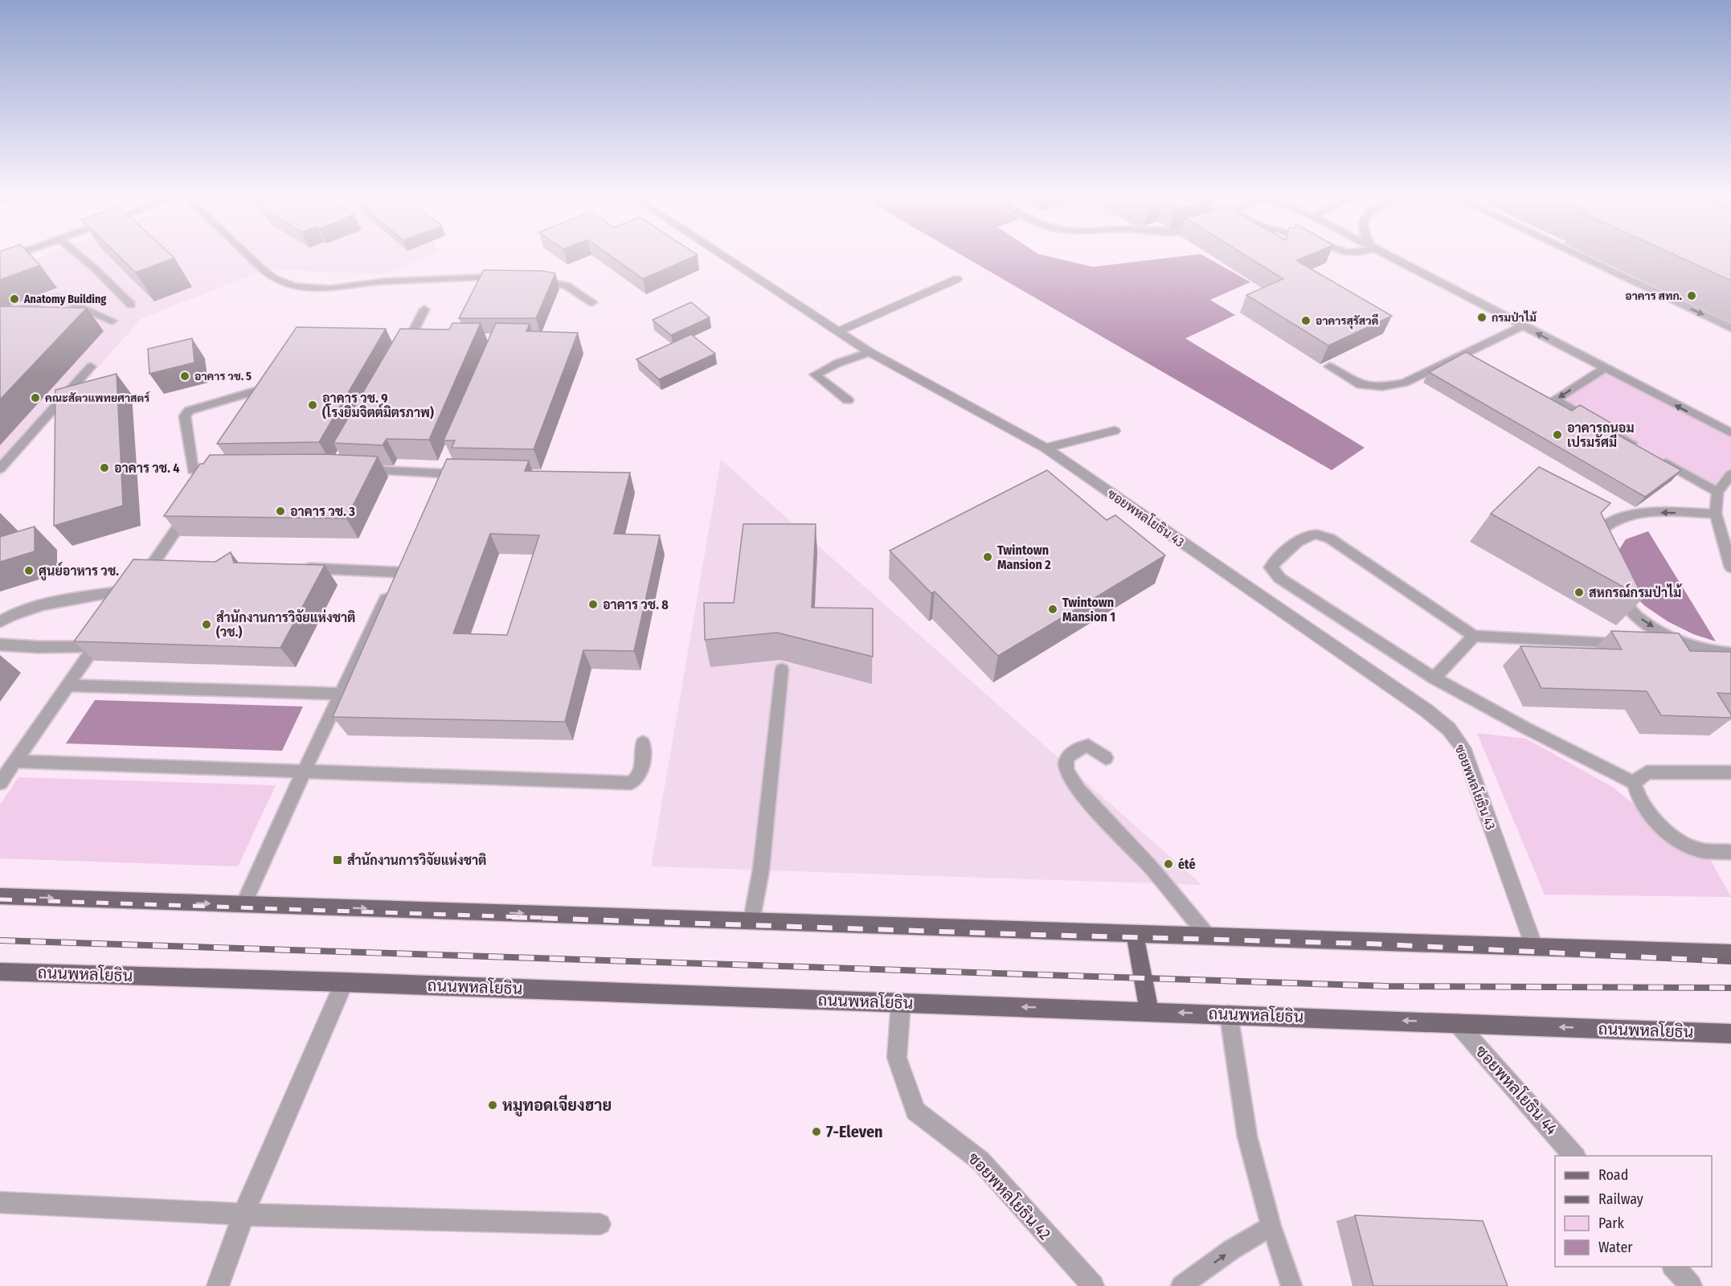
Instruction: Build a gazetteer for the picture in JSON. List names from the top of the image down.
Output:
{
  "streets": {
    "main road": ["ถนนพหลโยธิน"],
    "street": ["ซอยพหลโยธิน 43", "ซอยพหลโยธิน 44", "ซอยพหลโยธิน 42"]
  },
  "crossings": [
    ["ถนนพหลโยธิน", "ซอยพหลโยธิน 44"],
    ["ถนนพหลโยธิน", "ซอยพหลโยธิน 42"]
  ],
  "places": {
    "other": [
      "อาคาร สทก.",
      "Anatomy Building",
      "กรมป่าไม้",
      "อาคารสุรัสวดี",
      "อาคาร วช. 5",
      "คณะสัตวแพทยศาสตร์",
      "อาคาร วช. 9 (โรงยิมจิตต์มิตรภาพ)",
      "อาคารถนอม เปรมรัศมี",
      "อาคาร วช. 4",
      "อาคาร วช. 3",
      "Twintown Mansion 2",
      "ศูนย์อาหาร วช.",
      "สหกรณ์กรมป่าไม้",
      "อาคาร วช. 8",
      "Twintown Mansion 1",
      "สำนักงานการวิจัยแห่งชาติ (วช.)",
      "été",
      "หมูทอดเจียงฮาย",
      "7-Eleven"
    ],
    "transit": ["สำนักงานการวิจัยแห่งชาติ"]
  },
  "legend": [
    "Road",
    "Railway",
    "Park",
    "Water"
  ]
}
